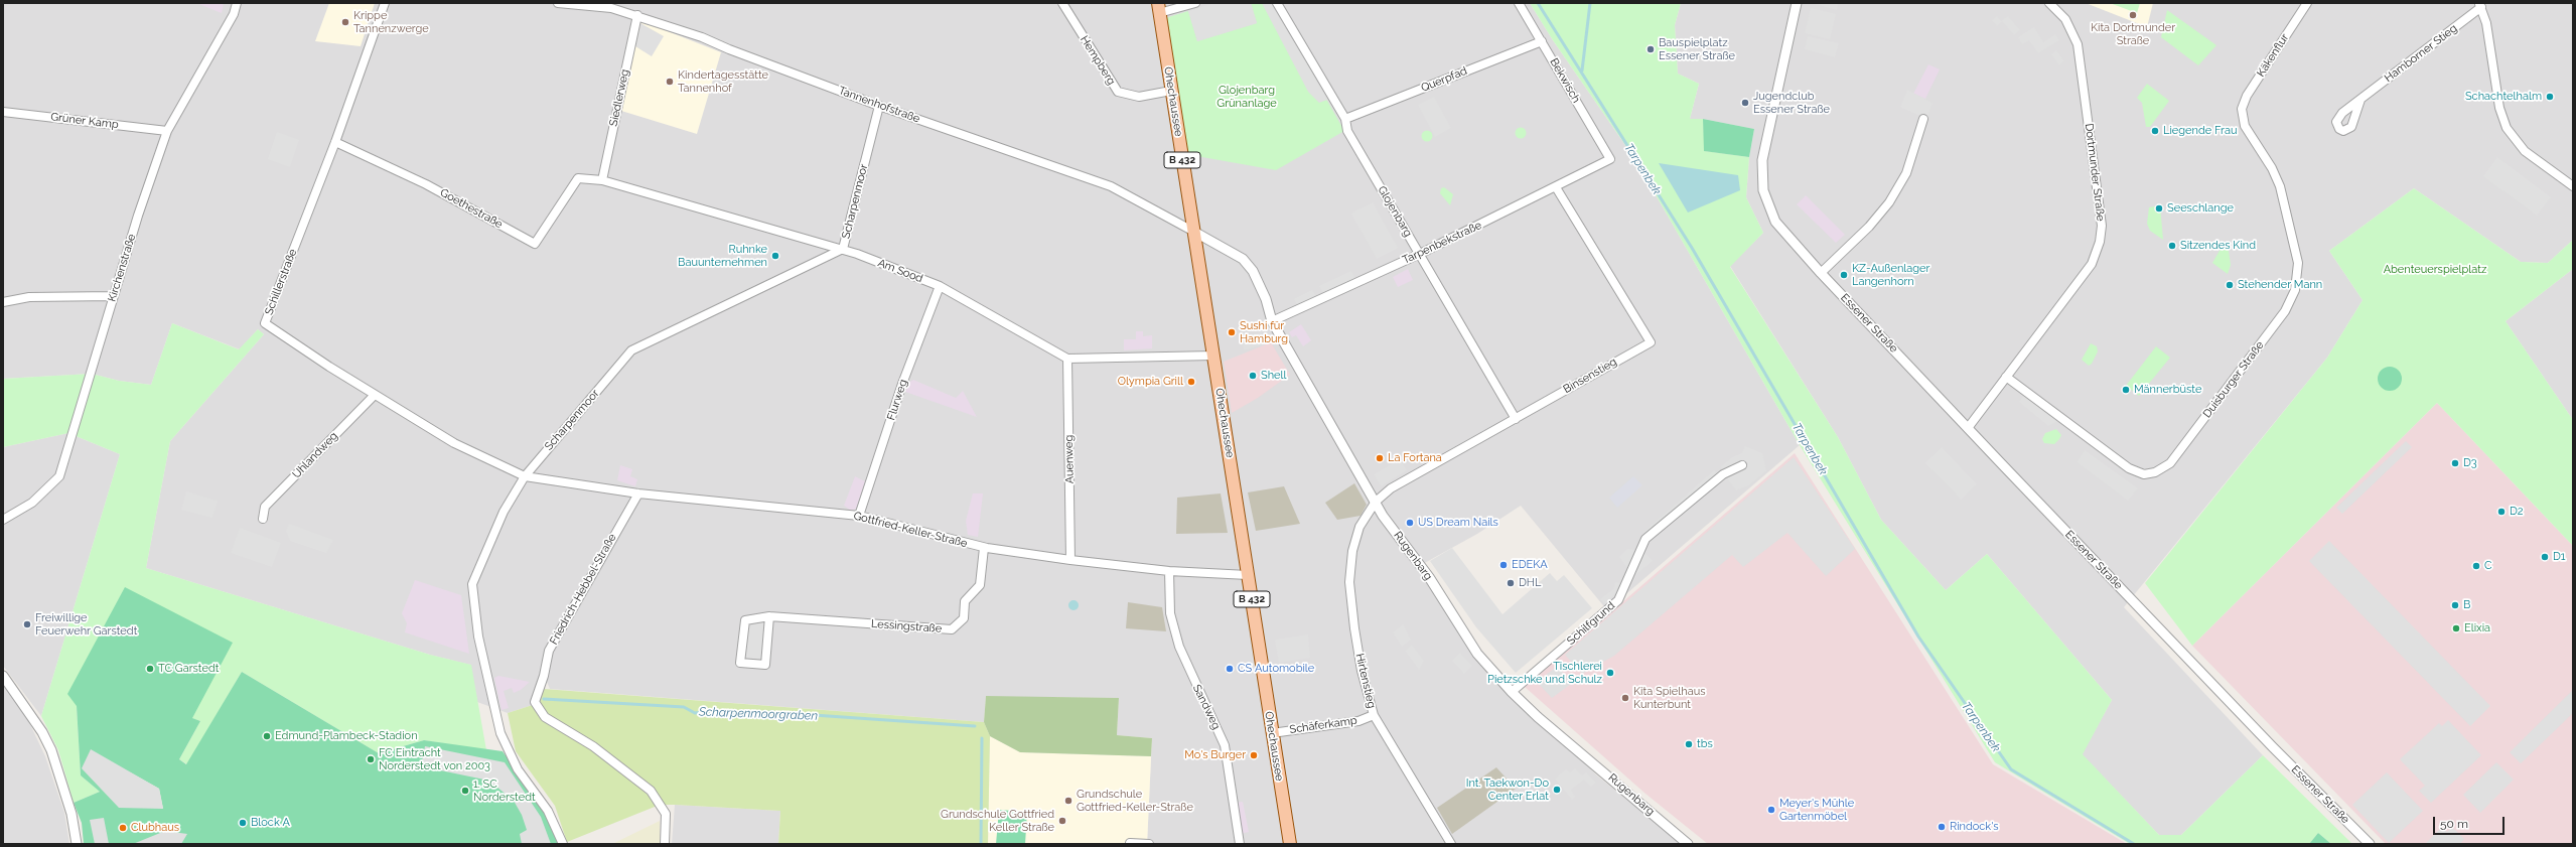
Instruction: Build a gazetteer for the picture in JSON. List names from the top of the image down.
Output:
{
  "streets": {
    "main road": ["Ohechaussee", "B 432"],
    "street": [
      "Hamborner Stieg",
      "Käkenflur",
      "Hempberg",
      "Querpfad",
      "Bekwisch",
      "Siedlerweg",
      "Tannenhofstraße",
      "Grüner Kamp",
      "Dortmunder Straße",
      "Scharpenmoor",
      "Goethestraße",
      "Glojenbarg",
      "Tarpenbekstraße",
      "Kirchenstraße",
      "Am Sood",
      "Schillerstraße",
      "Essener Straße",
      "Binsenstieg",
      "Duisburger Straße",
      "Flurweg",
      "Uhlandweg",
      "Auenweg",
      "Gottfried-Keller-Straße",
      "Rugenbarg",
      "Friedrich-Hebbel-Straße",
      "Schilfgrund",
      "Lessingstraße",
      "Hirtenstieg",
      "Sandweg",
      "Schäferkamp"
    ]
  },
  "crossings": [
    ["Käkenflur", "Duisburger Straße"],
    ["Hempberg", "Ohechaussee"],
    ["Querpfad", "Bekwisch"],
    ["Querpfad", "Glojenbarg"],
    ["Bekwisch", "Tarpenbekstraße"],
    ["Siedlerweg", "Tannenhofstraße"],
    ["Siedlerweg", "Am Sood"],
    ["Ohechaussee", "Tannenhofstraße"],
    ["Ohechaussee", "Gottfried-Keller-Straße"],
    ["Ohechaussee", "Rugenbarg"],
    ["Ohechaussee", "Schäferkamp"],
    ["Tannenhofstraße", "Scharpenmoor"],
    ["Tannenhofstraße", "Rugenbarg"],
    ["Grüner Kamp", "Kirchenstraße"],
    ["Dortmunder Straße", "Essener Straße"],
    ["Dortmunder Straße", "Duisburger Straße"],
    ["Scharpenmoor", "Am Sood"],
    ["Scharpenmoor", "Schillerstraße"],
    ["Scharpenmoor", "Gottfried-Keller-Straße"],
    ["Goethestraße", "Am Sood"],
    ["Goethestraße", "Schillerstraße"],
    ["Glojenbarg", "Tarpenbekstraße"],
    ["Glojenbarg", "Binsenstieg"],
    ["Tarpenbekstraße", "Binsenstieg"],
    ["Tarpenbekstraße", "Rugenbarg"],
    ["Am Sood", "Flurweg"],
    ["Am Sood", "Auenweg"],
    ["Schillerstraße", "Uhlandweg"],
    ["Schillerstraße", "Gottfried-Keller-Straße"],
    ["Binsenstieg", "Rugenbarg"],
    ["Binsenstieg", "Hirtenstieg"],
    ["Flurweg", "Gottfried-Keller-Straße"],
    ["Auenweg", "Gottfried-Keller-Straße"],
    ["Gottfried-Keller-Straße", "Friedrich-Hebbel-Straße"],
    ["Gottfried-Keller-Straße", "Lessingstraße"],
    ["Gottfried-Keller-Straße", "Sandweg"],
    ["Rugenbarg", "Schilfgrund"],
    ["Rugenbarg", "Hirtenstieg"],
    ["Hirtenstieg", "Schäferkamp"]
  ],
  "water": ["Tarpenbek", "Scharpenmoorgraben"],
  "parks": ["Glojenbarg Grünanlage", "Abenteuerspielplatz"],
  "places": [
    "Kita Dortmunder Straße",
    "Krippe Tannenzwerge",
    "Bauspielplatz Essener Straße",
    "Kindertagesstätte Tannenhof",
    "Schachtelhalm",
    "Jugendclub Essener Straße",
    "Liegende Frau",
    "Seeschlange",
    "Sitzendes Kind",
    "Ruhnke Bauunternehmen",
    "KZ-Außenlager Langenhorn",
    "Stehender Mann",
    "Sushi für Hamburg",
    "Shell",
    "Olympia Grill",
    "Männerbüste",
    "La Fortana",
    "D3",
    "D2",
    "US Dream Nails",
    "D1",
    "EDEKA",
    "C",
    "DHL",
    "B",
    "Freiwillige Feuerwehr Garstedt",
    "Elixia",
    "TC Garstedt",
    "CS Automobile",
    "Tischlerei Pietzschke und Schulz",
    "Kita Spielhaus Kunterbunt",
    "Edmund-Plambeck-Stadion",
    "tbs",
    "Mo's Burger",
    "FC Eintracht Norderstedt von 2003",
    "Int. Taekwon-Do Center Erlat",
    "1. SC Norderstedt",
    "Grundschule Gottfried-Keller-Straße",
    "Meyer's Mühle Gartenmöbel",
    "Grundschule Gottfried Keller Straße",
    "Block A",
    "Rindock's",
    "Clubhaus"
  ],
  "scale_bar": "50 m"
}
